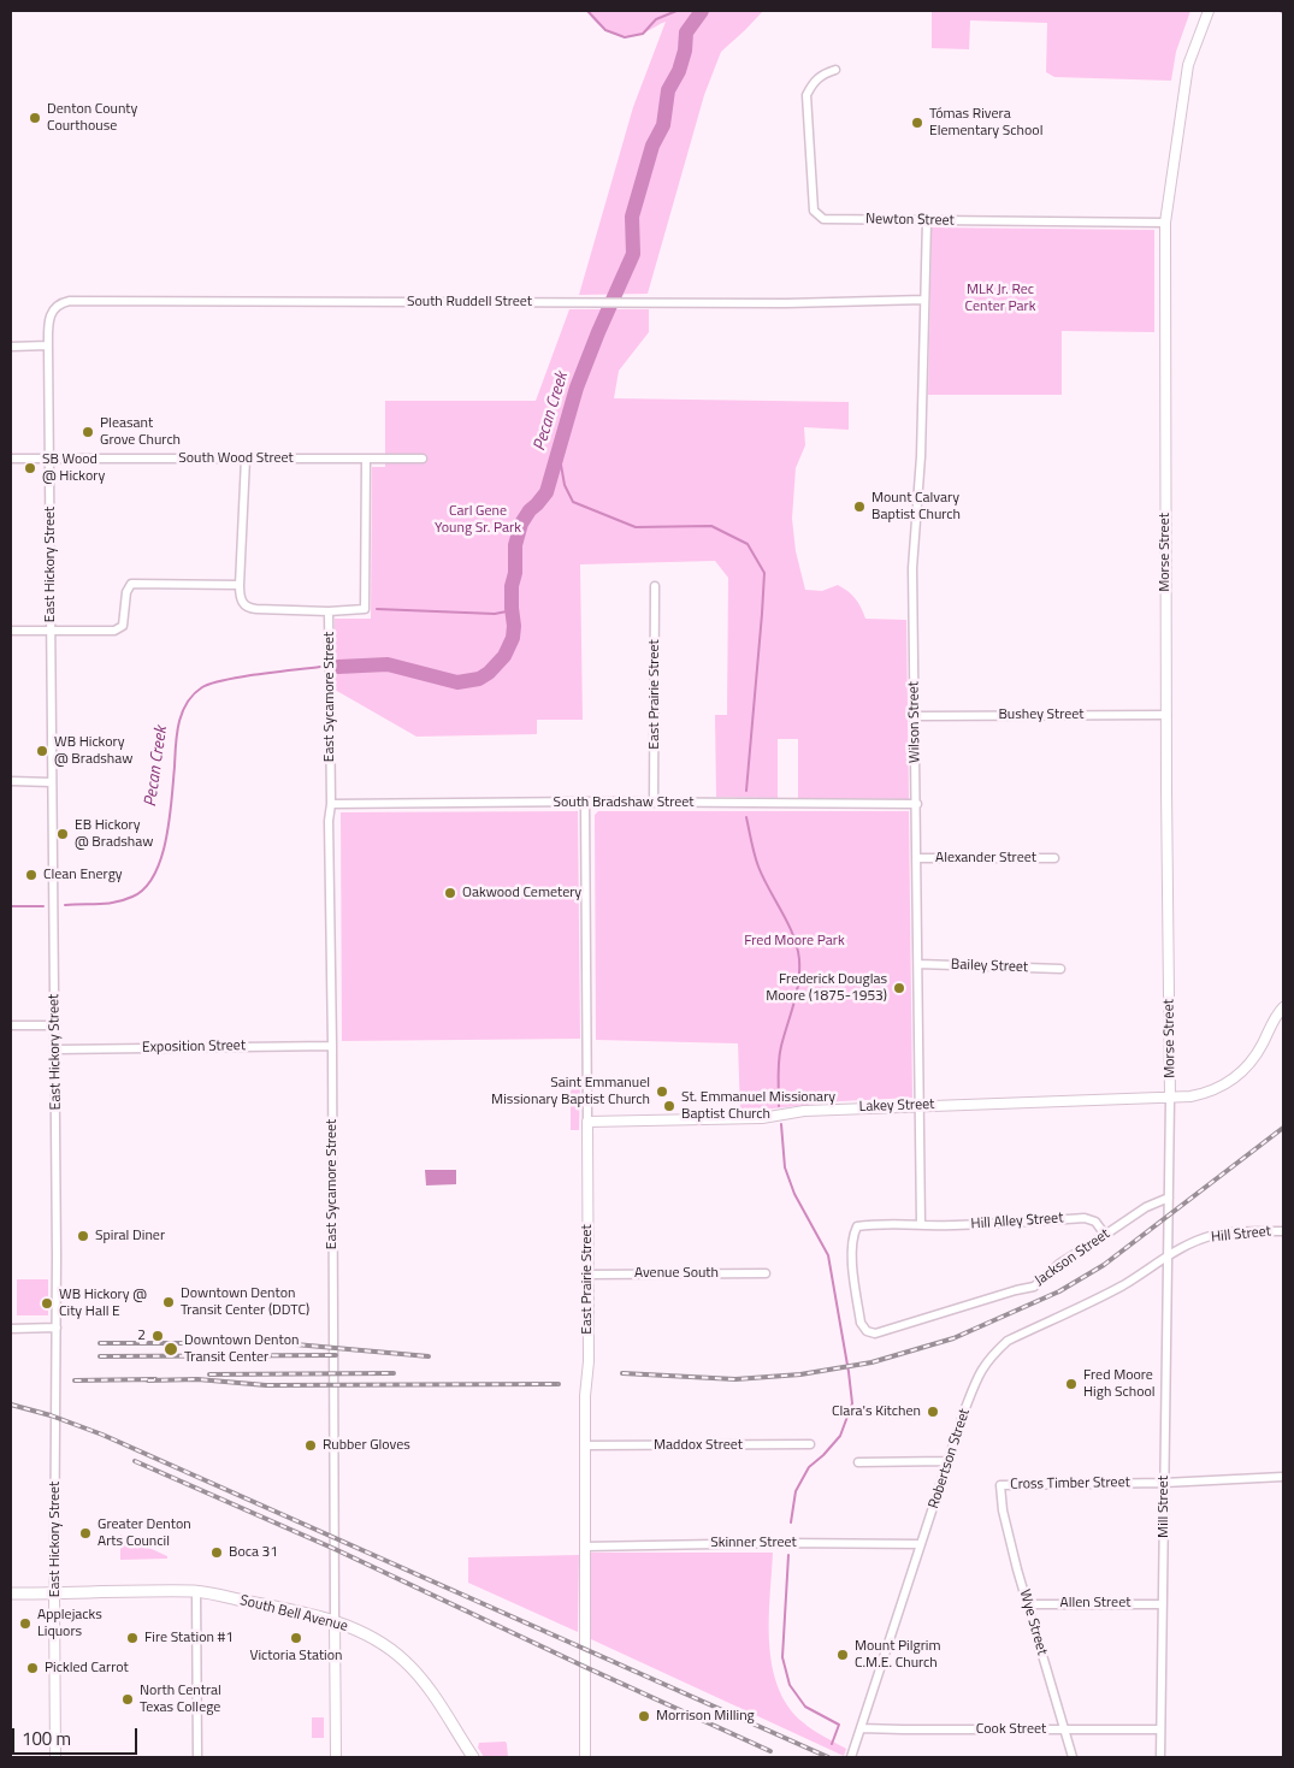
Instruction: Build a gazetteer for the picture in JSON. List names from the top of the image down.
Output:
{
  "streets": {
    "main road": ["South Bell Avenue"],
    "street": [
      "Newton Street",
      "South Ruddell Street",
      "South Wood Street",
      "Morse Street",
      "East Hickory Street",
      "East Prairie Street",
      "East Sycamore Street",
      "Bushey Street",
      "Wilson Street",
      "South Bradshaw Street",
      "Alexander Street",
      "Bailey Street",
      "Exposition Street",
      "Lakey Street",
      "Hill Alley Street",
      "Hill Street",
      "Jackson Street",
      "Avenue South",
      "Maddox Street",
      "Robertson Street",
      "Cross Timber Street",
      "Mill Street",
      "Skinner Street",
      "Allen Street",
      "Wye Street",
      "Cook Street"
    ]
  },
  "crossings": [
    ["Newton Street", "Morse Street"],
    ["Newton Street", "Wilson Street"],
    ["South Ruddell Street", "East Hickory Street"],
    ["South Ruddell Street", "Wilson Street"],
    ["South Wood Street", "East Hickory Street"],
    ["Morse Street", "Bushey Street"],
    ["Morse Street", "Lakey Street"],
    ["Morse Street", "Mill Street"],
    ["East Hickory Street", "Exposition Street"],
    ["East Hickory Street", "South Bell Avenue"],
    ["East Prairie Street", "South Bradshaw Street"],
    ["East Prairie Street", "Lakey Street"],
    ["East Prairie Street", "Avenue South"],
    ["East Prairie Street", "Maddox Street"],
    ["East Prairie Street", "Skinner Street"],
    ["East Sycamore Street", "South Bradshaw Street"],
    ["East Sycamore Street", "Exposition Street"],
    ["East Sycamore Street", "South Bell Avenue"],
    ["Bushey Street", "Wilson Street"],
    ["Wilson Street", "South Bradshaw Street"],
    ["Wilson Street", "Alexander Street"],
    ["Wilson Street", "Bailey Street"],
    ["Wilson Street", "Lakey Street"],
    ["Wilson Street", "Hill Alley Street"],
    ["Lakey Street", "Mill Street"],
    ["Hill Alley Street", "Jackson Street"],
    ["Hill Street", "Robertson Street"],
    ["Hill Street", "Mill Street"],
    ["Jackson Street", "Mill Street"],
    ["Robertson Street", "Mill Street"],
    ["Robertson Street", "Skinner Street"],
    ["Robertson Street", "Cook Street"],
    ["Cross Timber Street", "Mill Street"],
    ["Cross Timber Street", "Wye Street"],
    ["Mill Street", "Allen Street"],
    ["Mill Street", "Cook Street"],
    ["Allen Street", "Wye Street"],
    ["Wye Street", "Cook Street"]
  ],
  "water": ["Pecan Creek"],
  "parks": ["MLK Jr. Rec Center Park", "Carl Gene Young Sr. Park", "Fred Moore Park"],
  "places": [
    "Denton County Courthouse",
    "Tómas Rivera Elementary School",
    "Pleasant Grove Church",
    "SB Wood @ Hickory",
    "Mount Calvary Baptist Church",
    "WB Hickory @ Bradshaw",
    "EB Hickory @ Bradshaw",
    "Clean Energy",
    "Oakwood Cemetery",
    "Frederick Douglas Moore (1875-1953)",
    "Saint Emmanuel Missionary Baptist Church",
    "St. Emmanuel Missionary Baptist Church",
    "Spiral Diner",
    "Downtown Denton Transit Center (DDTC)",
    "WB Hickory @ City Hall E",
    "2",
    "Downtown Denton Transit Center",
    "Fred Moore High School",
    "Clara's Kitchen",
    "Rubber Gloves",
    "Greater Denton Arts Council",
    "Boca 31",
    "Applejacks Liquors",
    "Fire Station #1",
    "Victoria Station",
    "Mount Pilgrim C.M.E. Church",
    "Pickled Carrot",
    "North Central Texas College",
    "Morrison Milling"
  ],
  "scale_bar": "100 m"
}
